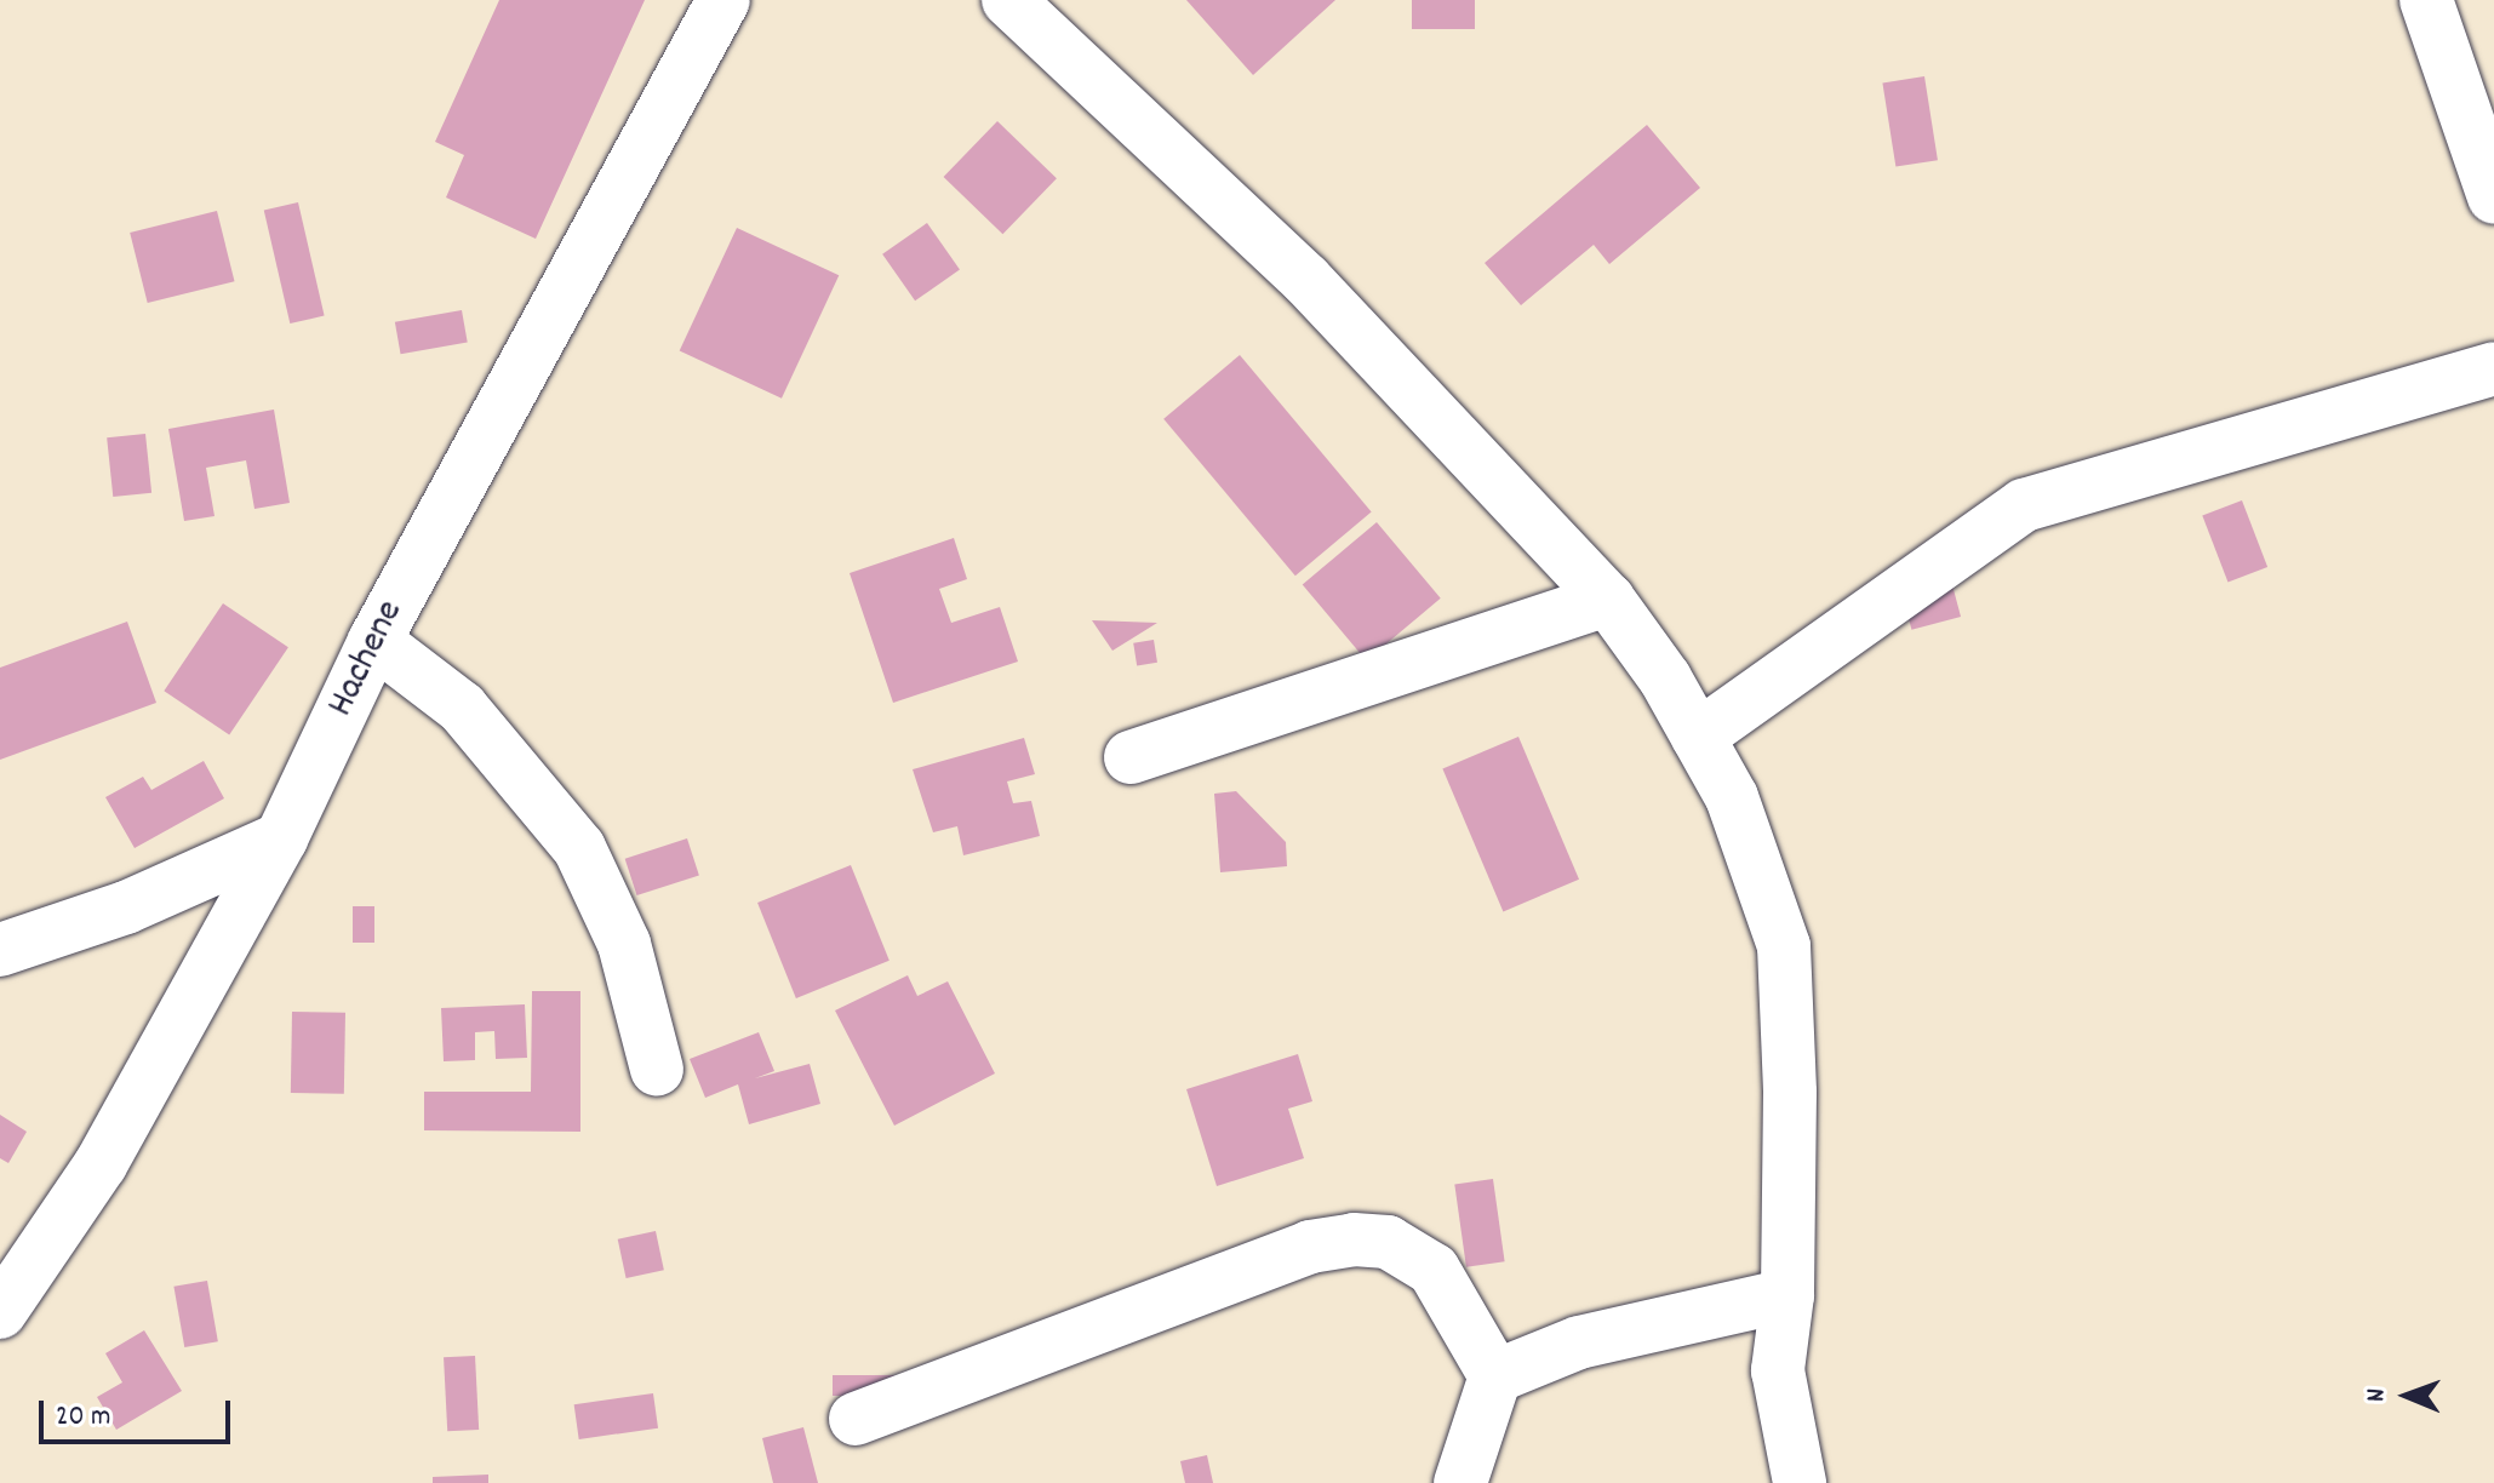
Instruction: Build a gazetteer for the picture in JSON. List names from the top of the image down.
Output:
{
  "streets": {
    "street": ["Hachene"]
  },
  "scale_bar": "20 m",
  "north": "left"
}
